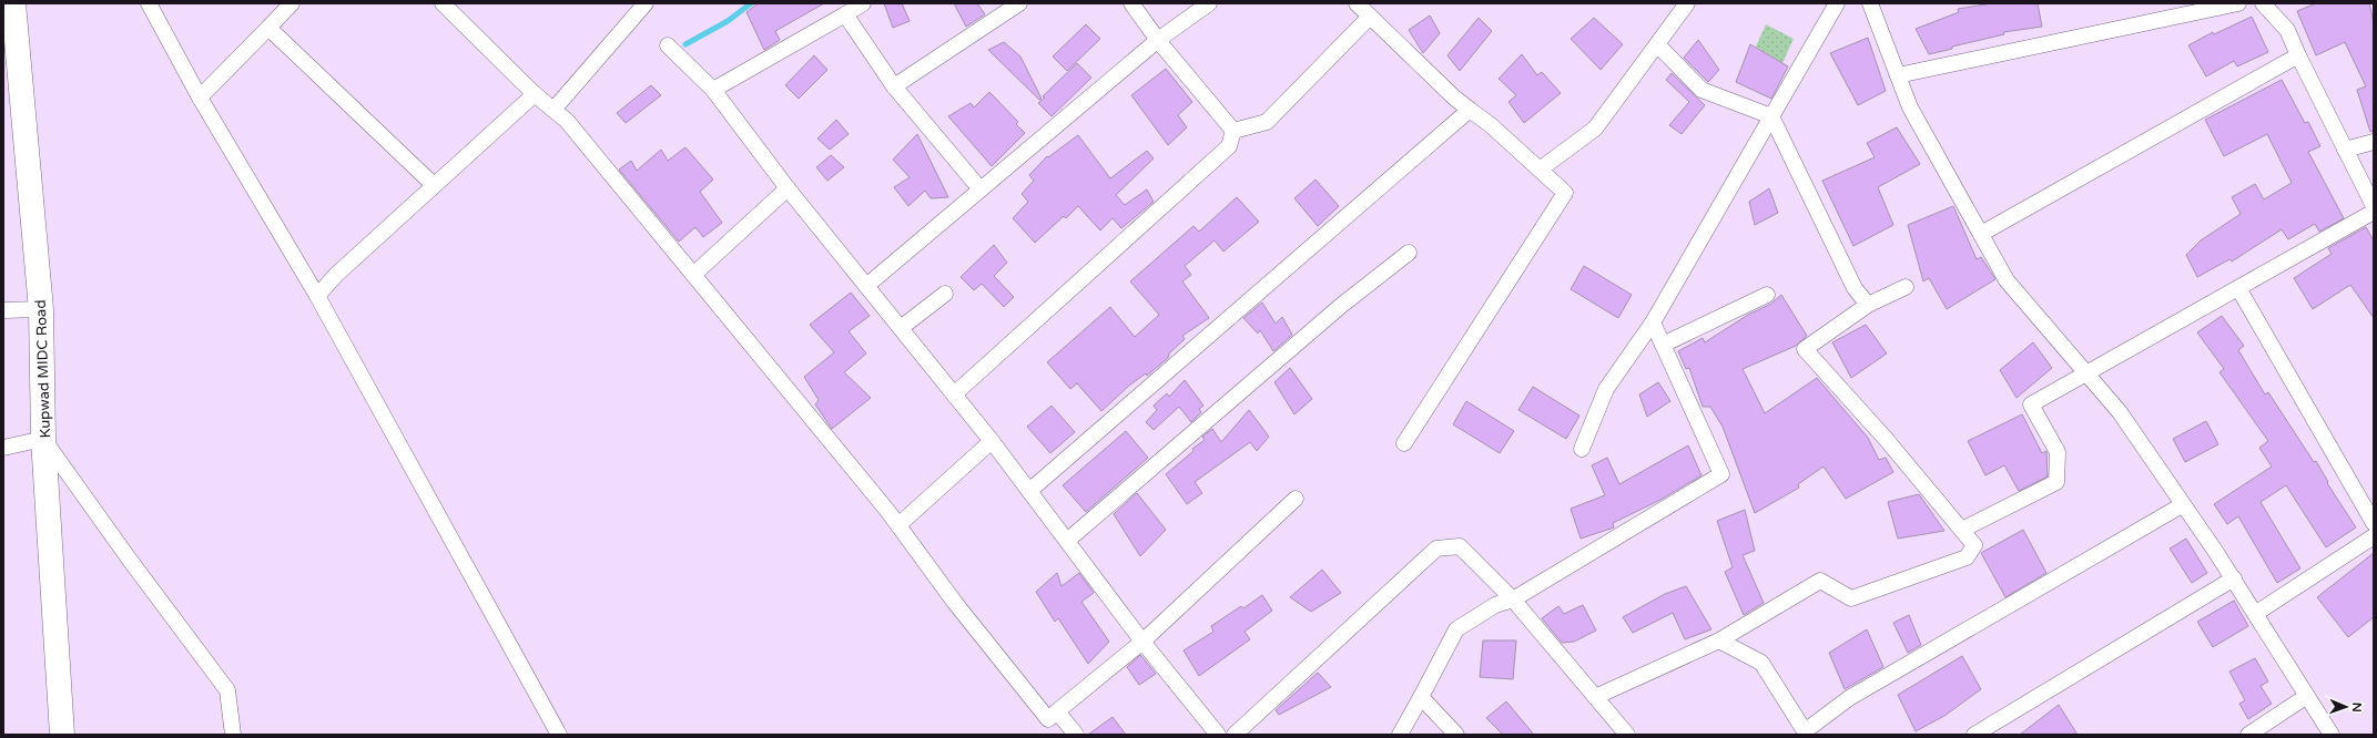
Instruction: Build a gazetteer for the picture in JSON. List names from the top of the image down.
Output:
{
  "streets": {
    "main road": ["Kupwad MIDC Road"]
  },
  "north": "right"
}
